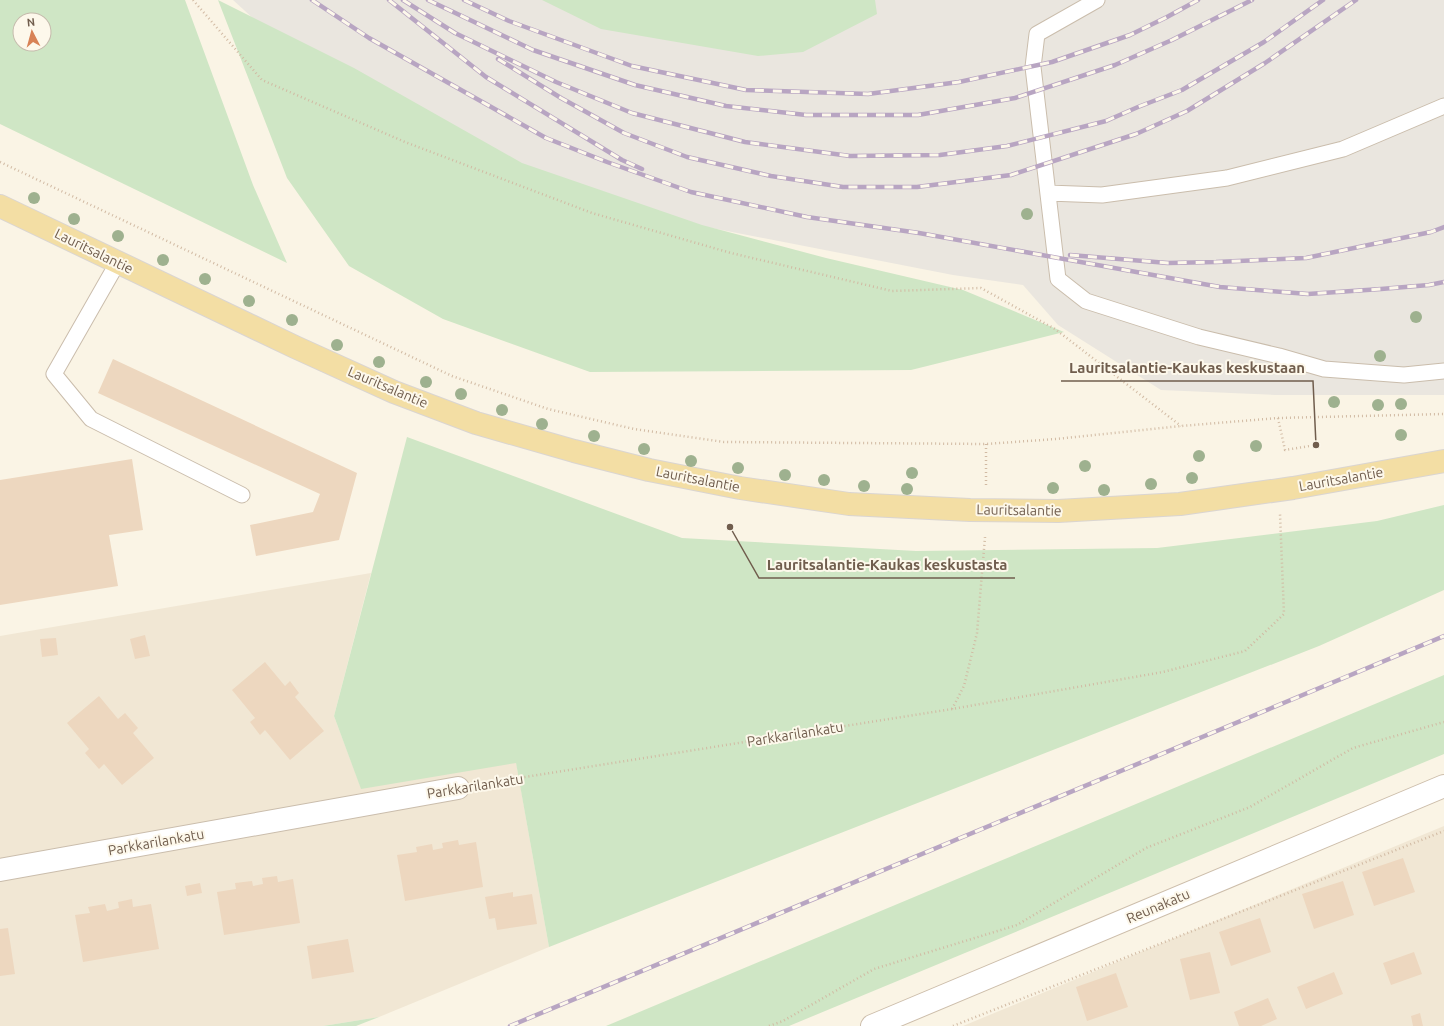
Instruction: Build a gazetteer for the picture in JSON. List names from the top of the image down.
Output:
{
  "streets": {
    "main road": ["Lauritsalantie", "Parkkarilankatu", "Reunakatu"]
  },
  "places": ["Lauritsalantie-Kaukas keskustaan", "Lauritsalantie-Kaukas keskustasta"],
  "north": "top"
}
